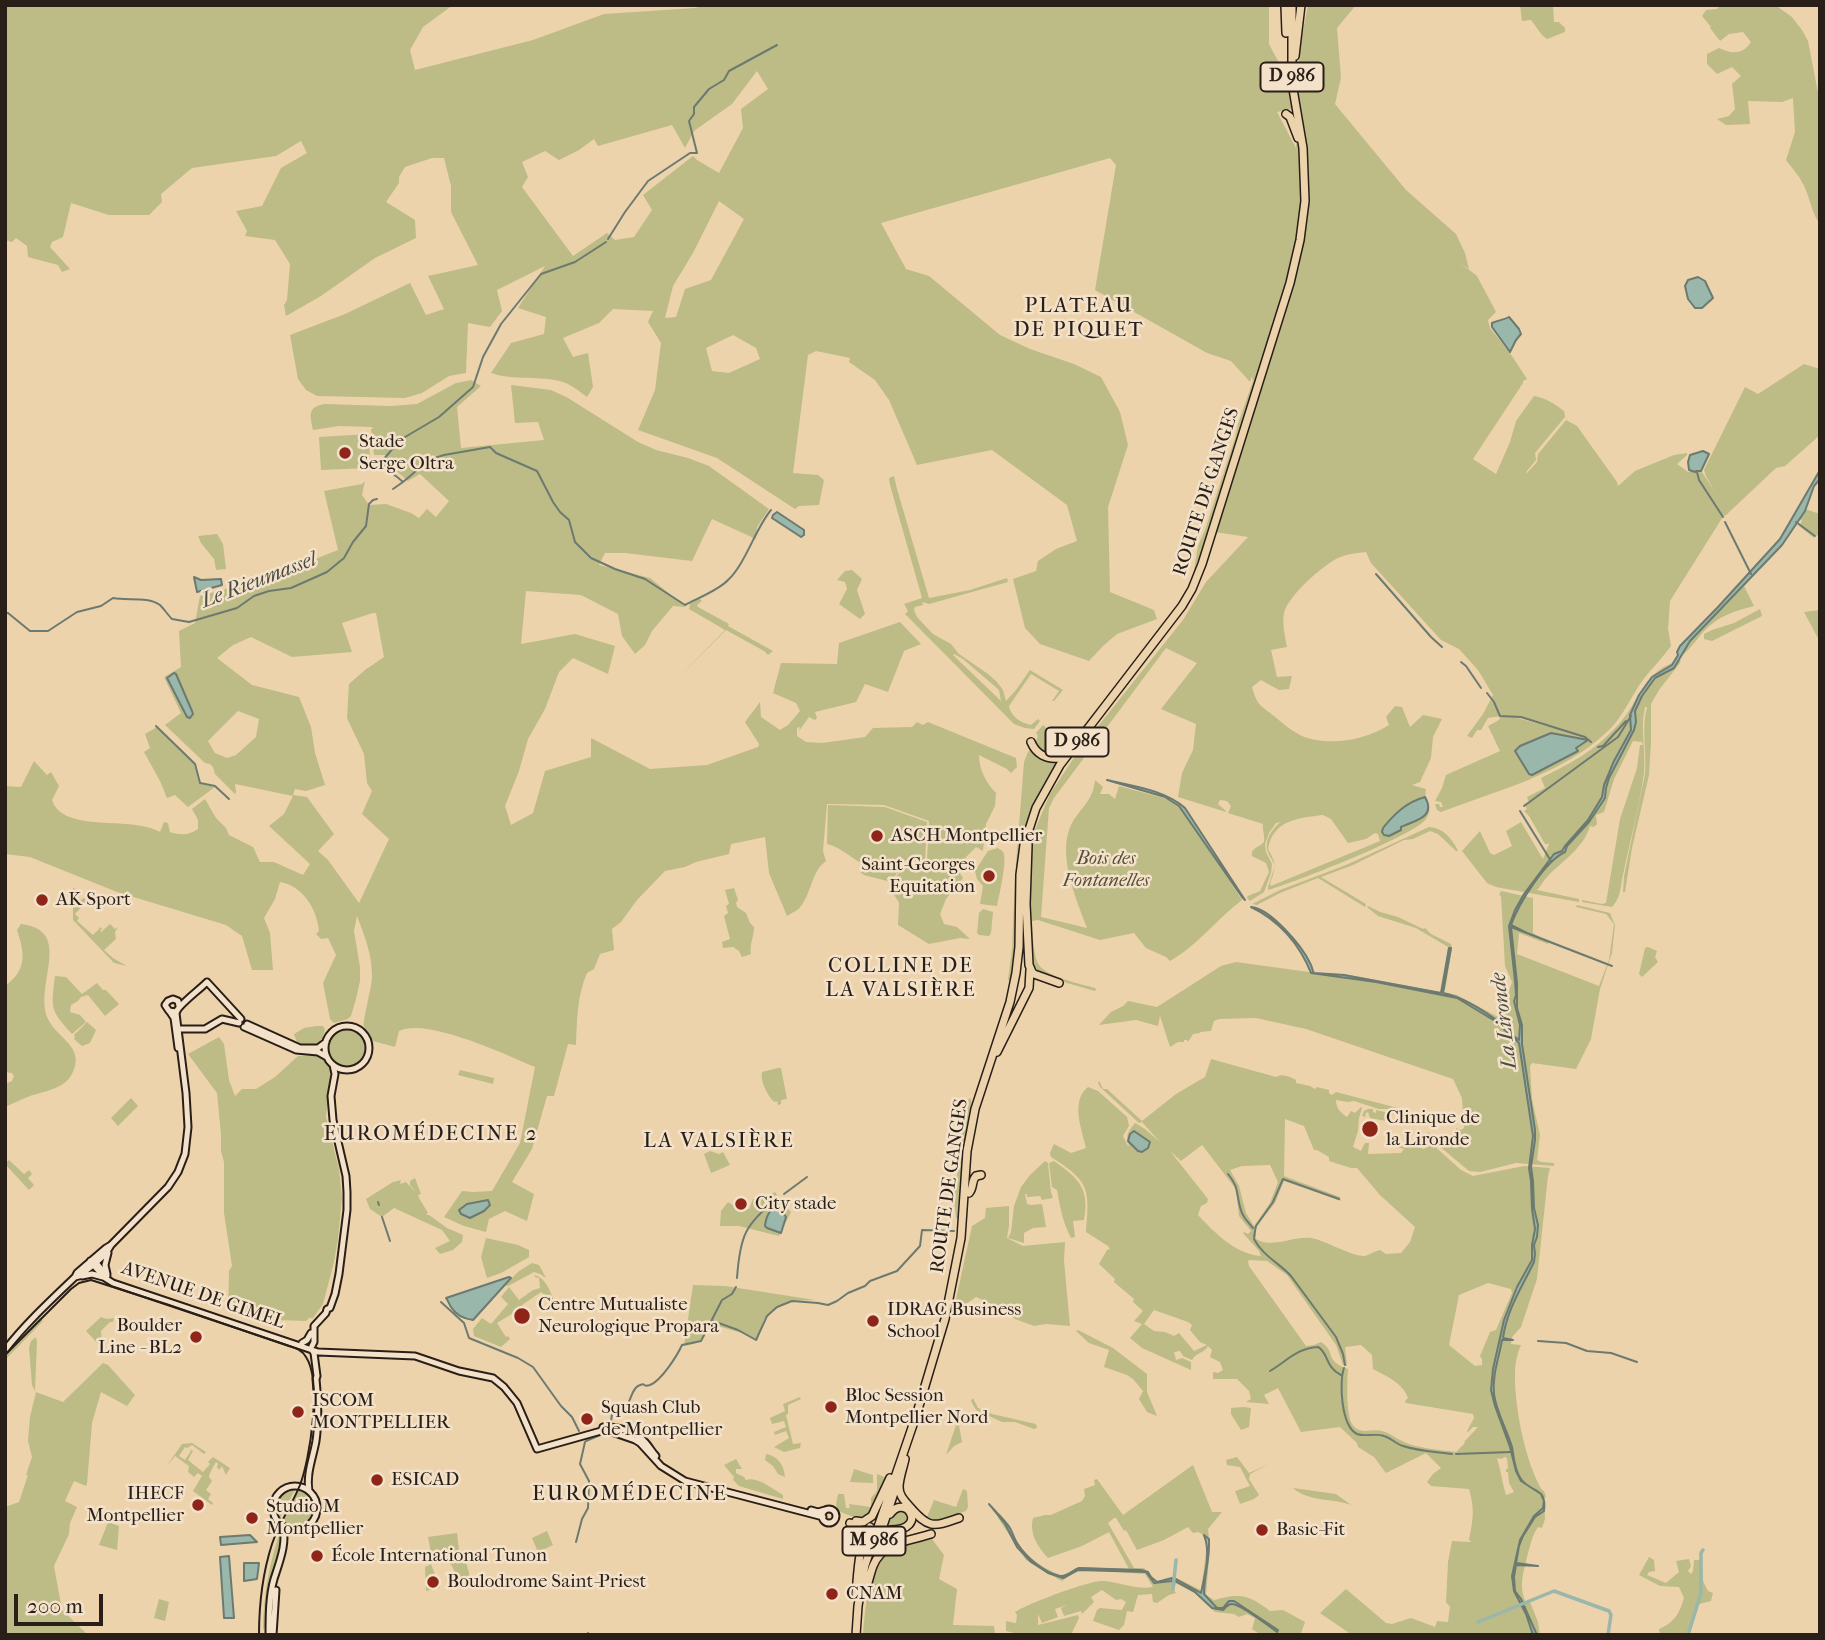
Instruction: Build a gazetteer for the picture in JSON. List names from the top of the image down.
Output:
{
  "streets": {
    "main road": [
      "D 986",
      "ROUTE DE GANGES",
      "AVENUE DE GIMEL",
      "M 986"
    ]
  },
  "crossings": [
    ["D 986", "ROUTE DE GANGES"],
    ["ROUTE DE GANGES", "M 986"]
  ],
  "districts": [
    "PLATEAU DE PIQUET",
    "COLLINE DE LA VALSIÈRE",
    "EUROMÉDECINE 2",
    "LA VALSIÈRE",
    "EUROMÉDECINE"
  ],
  "water": ["Le Rieumassel", "La Lironde"],
  "parks": ["Bois des Fontanelles"],
  "places": [
    "Stade Serge Oltra",
    "ASCH Montpellier",
    "Saint-Georges Equitation",
    "AK Sport",
    "Clinique de la Lironde",
    "City stade",
    "Centre Mutualiste Neurologique Propara",
    "IDRAC Business School",
    "Boulder Line - BL2",
    "Bloc Session Montpellier Nord",
    "ISCOM MONTPELLIER",
    "Squash Club de Montpellier",
    "ESICAD",
    "IHECF Montpellier",
    "Studio M Montpellier",
    "Basic-Fit",
    "École International Tunon",
    "Boulodrome Saint-Priest",
    "CNAM"
  ],
  "scale_bar": "200 m"
}
